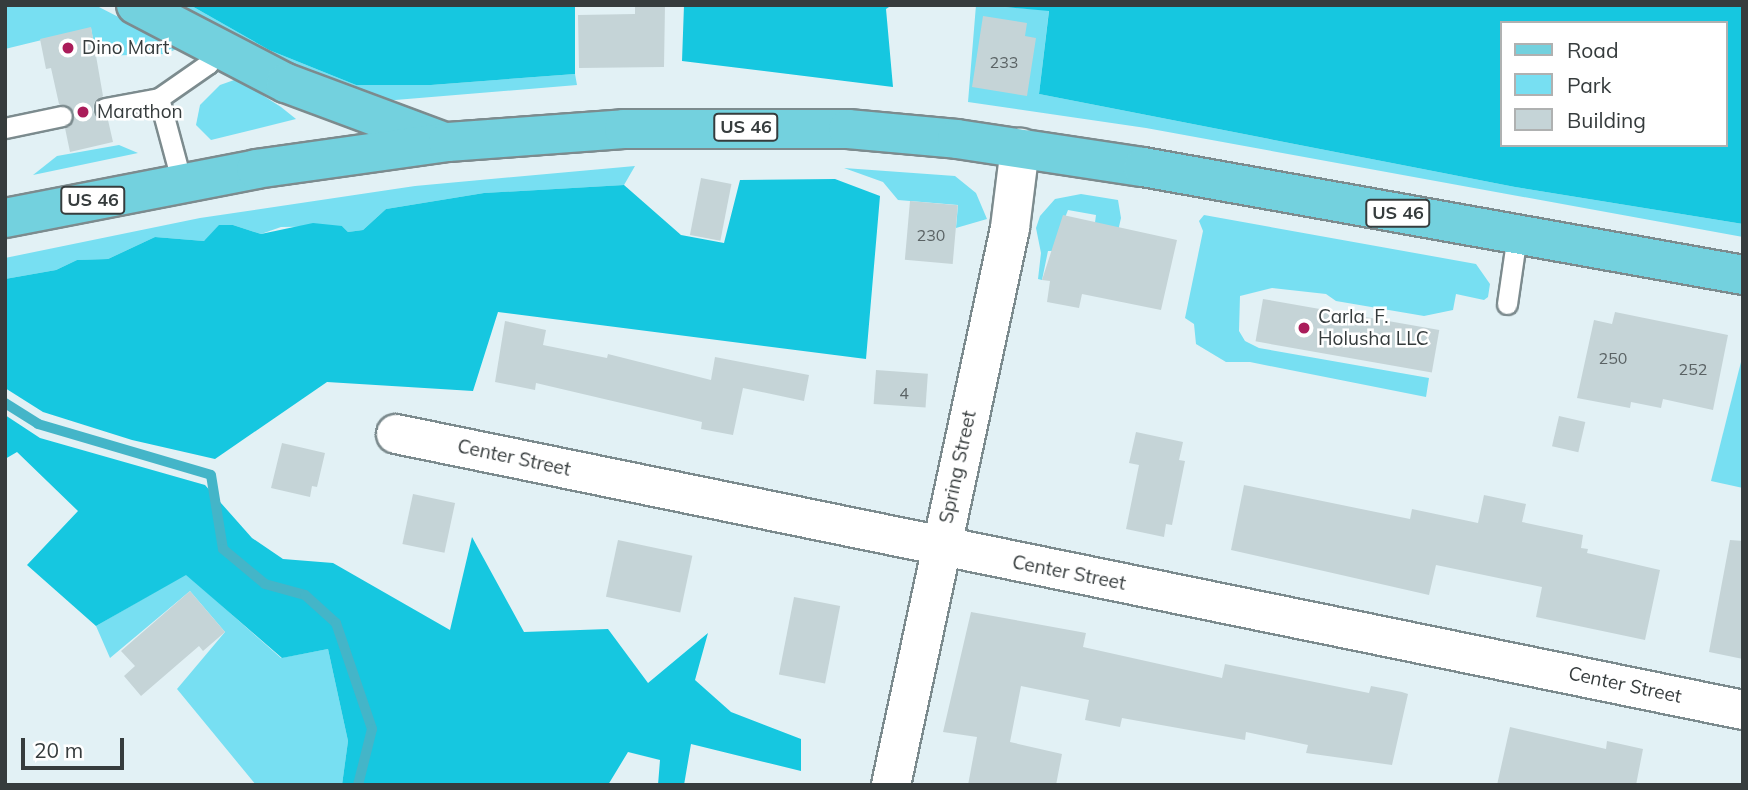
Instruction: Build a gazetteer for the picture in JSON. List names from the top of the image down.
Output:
{
  "streets": {
    "main road": ["US 46"],
    "street": ["Center Street", "Spring Street"]
  },
  "crossings": [
    ["US 46", "Spring Street"],
    ["Center Street", "Spring Street"]
  ],
  "places": ["Dino Mart", "Marathon", "Carla. F. Holusha LLC"],
  "house_numbers": [
    "233",
    "230",
    "250",
    "252",
    "4"
  ],
  "legend": ["Road", "Park", "Building"],
  "scale_bar": "20 m"
}
